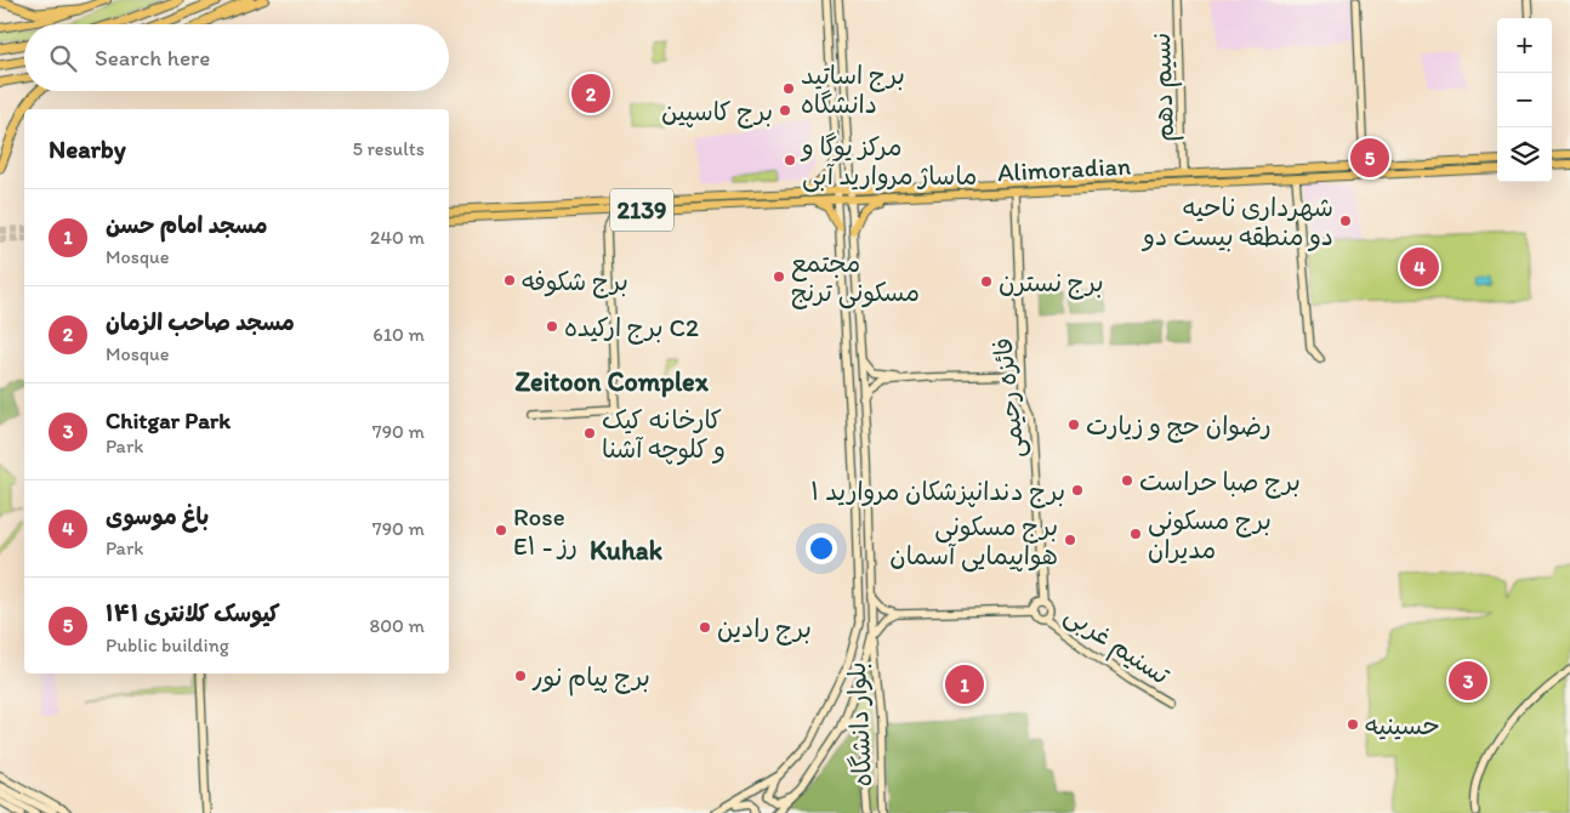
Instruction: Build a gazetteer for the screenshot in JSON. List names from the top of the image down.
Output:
{
  "streets": {
    "main road": [
      "نسیم دهم",
      "Alimoradian",
      "2139",
      "فائزه رحیمی",
      "تسنیم غربی",
      "بلوار دانشگاه"
    ]
  },
  "crossings": [
    ["نسیم دهم", "Alimoradian"],
    ["Alimoradian", "فائزه رحیمی"],
    ["Alimoradian", "بلوار دانشگاه"],
    ["فائزه رحیمی", "تسنیم غربی"]
  ],
  "districts": ["Zeitoon Complex", "Kuhak"],
  "places": [
    "برج اساتید دانشگاه",
    "برج کاسپین",
    "مرکز یوگا و ماساژ مروارید آبی",
    "شهرداری ناحیه دو منطقه بیست دو",
    "مجتمع مسکونی ترنج",
    "برج شکوفه",
    "برج نسترن",
    "برج ارکیده C2",
    "رضوان حج و زیارت",
    "کارخانه کیک و کلوچه آشنا",
    "برج صبا حراست",
    "برج دندانپزشکان مروارید ۱",
    "Rose E۱ - رز",
    "برج مسکونی مدیران",
    "برج مسکونی هواپیمایی آسمان",
    "برج رادین",
    "برج پیام نور",
    "حسینیه"
  ],
  "page": {
    "map_buttons": ["+", "−"],
    "search": "Search here",
    "pins": [
      "2",
      "5",
      "4",
      "3",
      "1"
    ],
    "heading": ["Nearby", "5 results"],
    "list": [
      {
        "mark": "1",
        "name": "مسجد امام حسن",
        "note": "Mosque",
        "value": "240 m"
      },
      {
        "mark": "2",
        "name": "مسجد صاحب الزمان",
        "note": "Mosque",
        "value": "610 m"
      },
      {
        "mark": "3",
        "name": "Chitgar Park",
        "note": "Park",
        "value": "790 m"
      },
      {
        "mark": "4",
        "name": "باغ موسوی",
        "note": "Park",
        "value": "790 m"
      },
      {
        "mark": "5",
        "name": "کیوسک کلانتری ۱۴۱",
        "note": "Public building",
        "value": "800 m"
      }
    ]
  }
}
